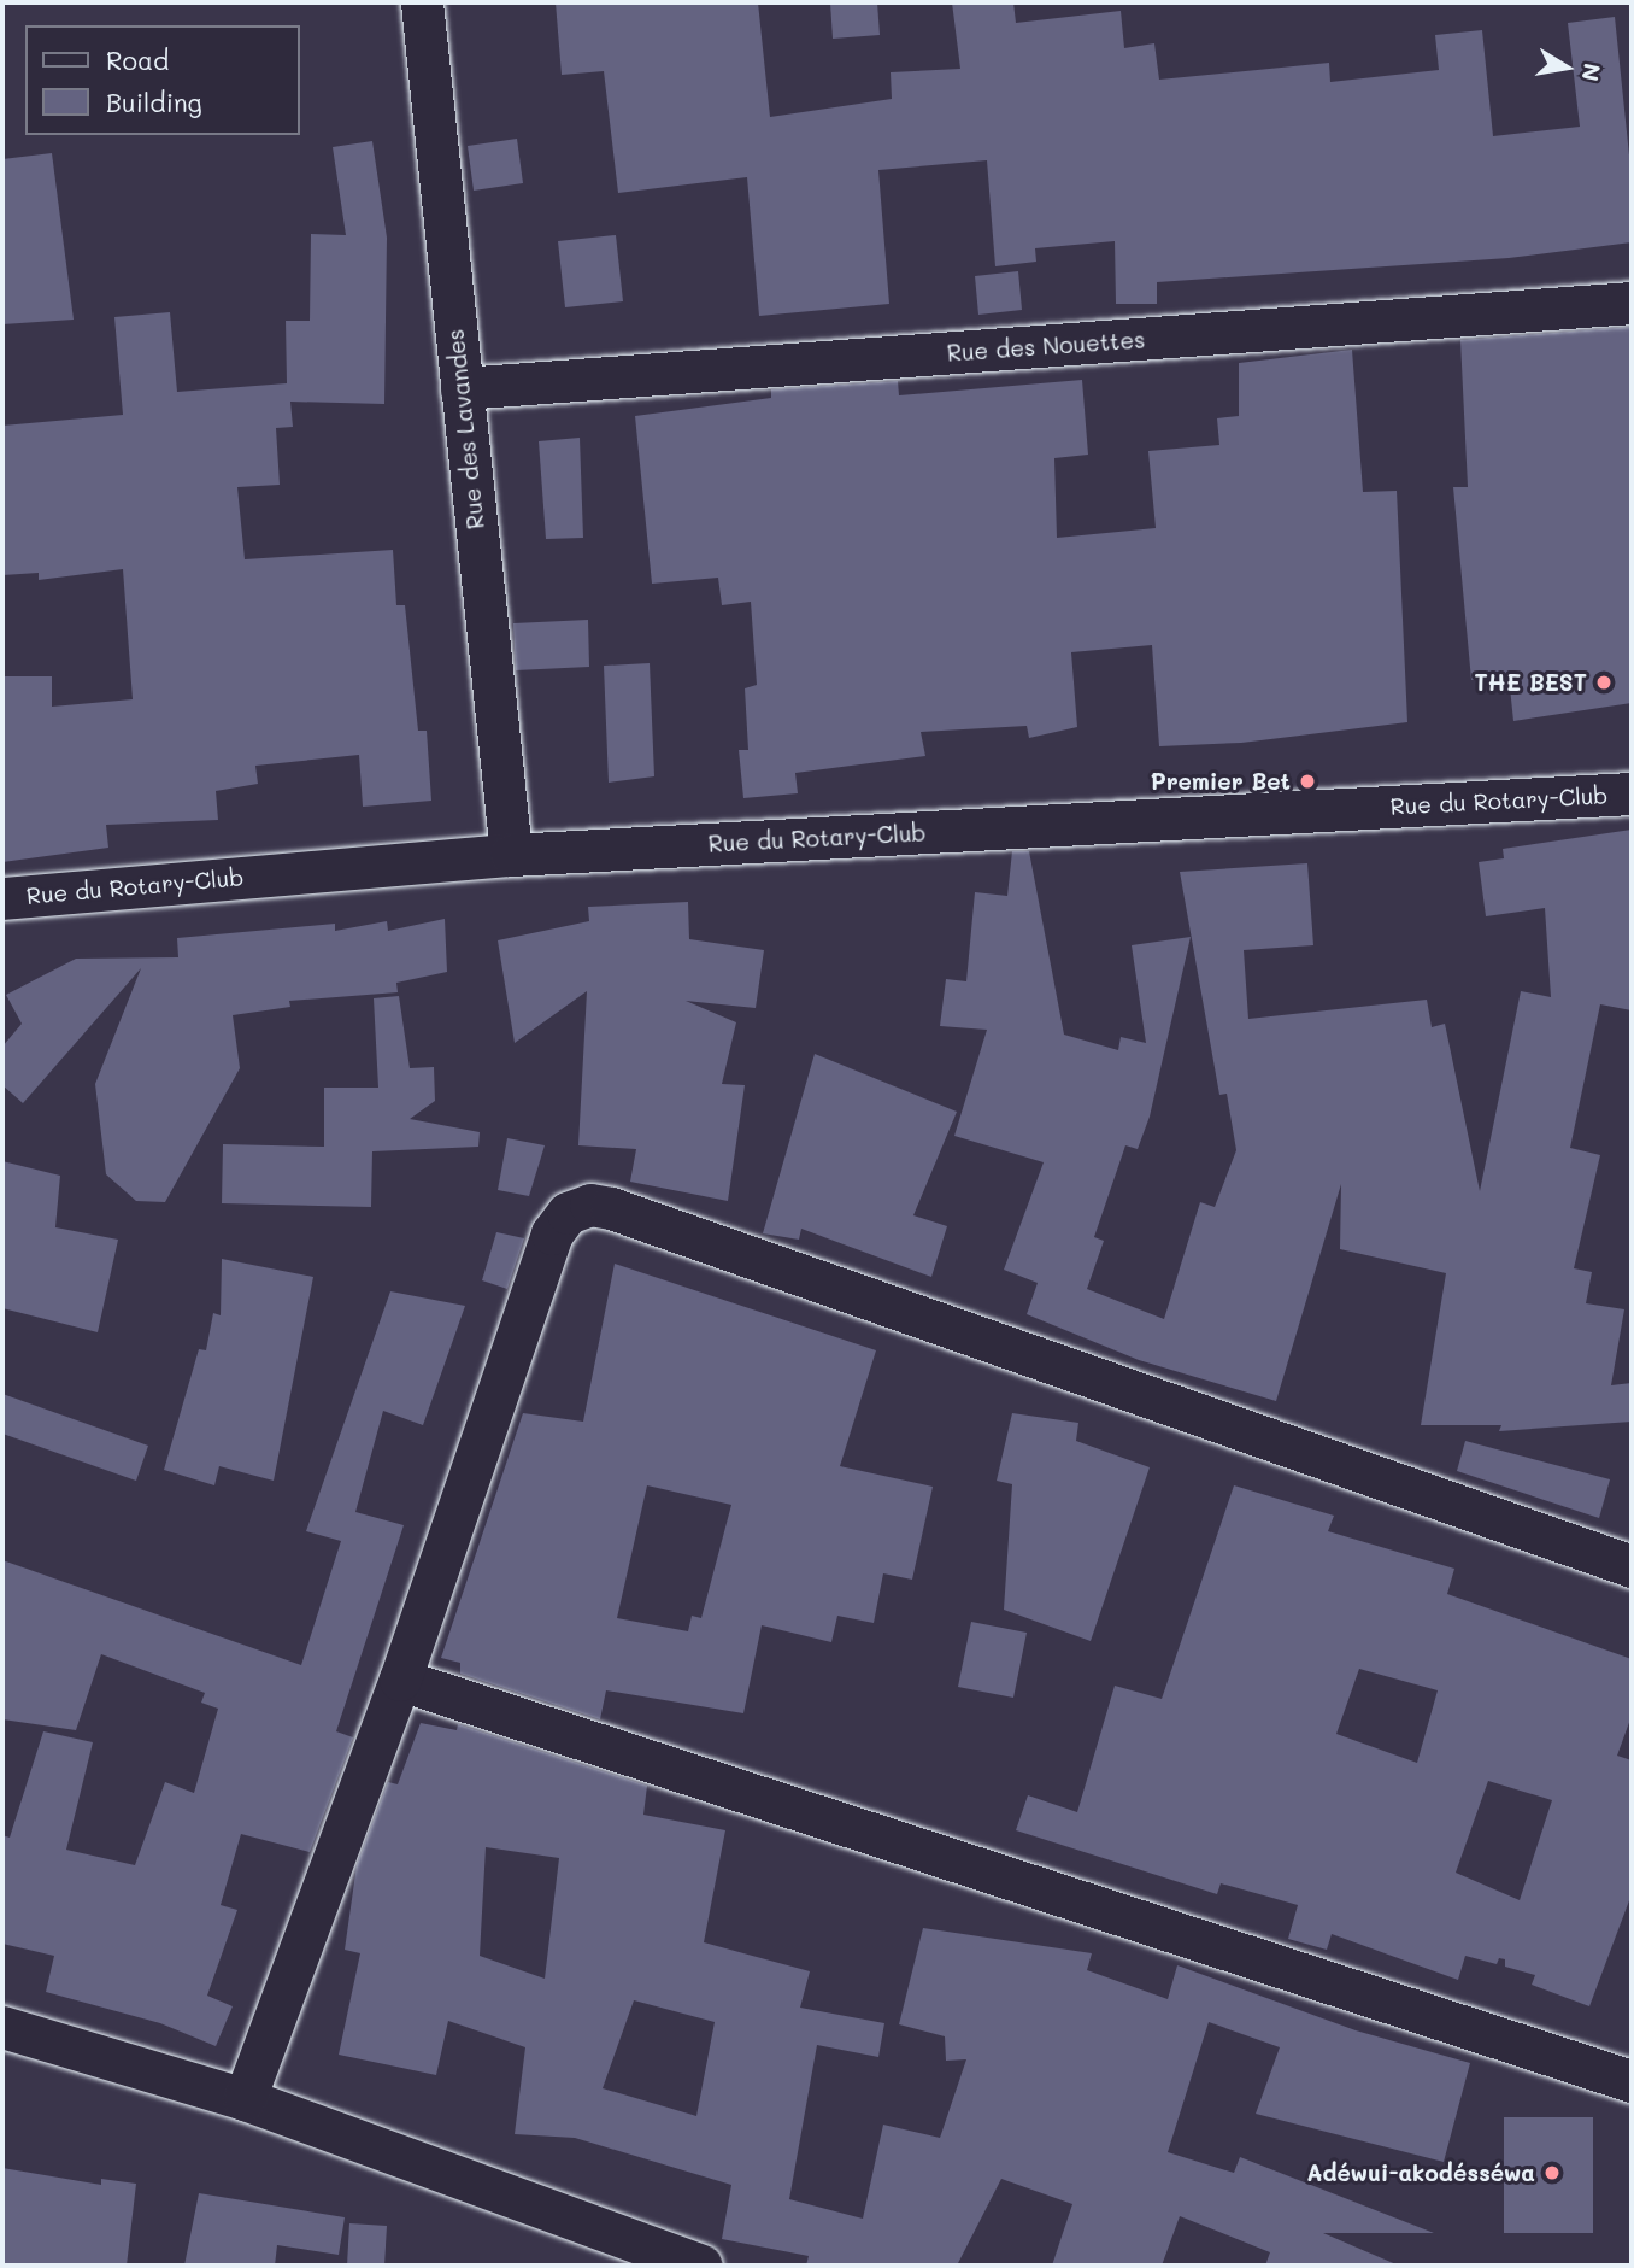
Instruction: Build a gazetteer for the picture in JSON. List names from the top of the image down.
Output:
{
  "streets": {
    "street": ["Rue des Nouettes", "Rue des Lavandes", "Rue du Rotary-Club"]
  },
  "crossings": [
    ["Rue des Nouettes", "Rue des Lavandes"],
    ["Rue des Lavandes", "Rue du Rotary-Club"]
  ],
  "places": ["THE BEST", "Premier Bet", "Adéwui-akodésséwa"],
  "legend": ["Road", "Building"],
  "north": "right"
}
